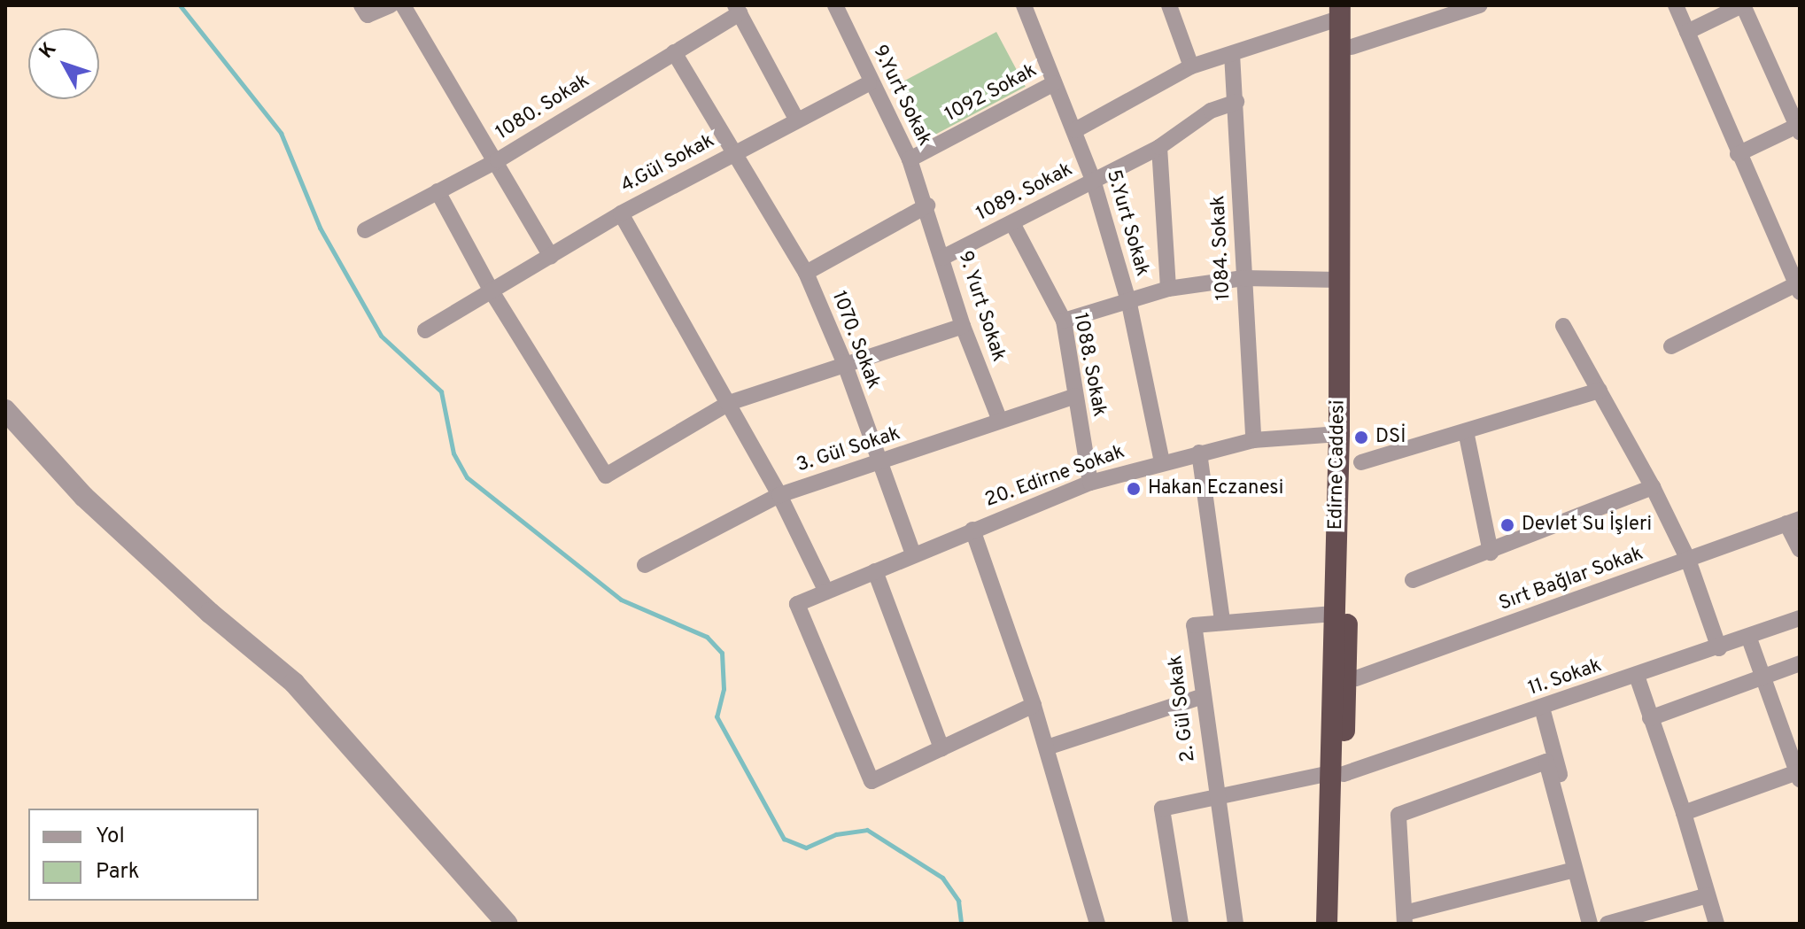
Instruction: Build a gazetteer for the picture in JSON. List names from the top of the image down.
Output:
{
  "streets": {
    "highway": ["Edirne Caddesi"],
    "street": [
      "1092 Sokak",
      "9.Yurt Sokak",
      "1080. Sokak",
      "4.Gül Sokak",
      "1089. Sokak",
      "5.Yurt Sokak",
      "1084. Sokak",
      "9. Yurt Sokak",
      "1070. Sokak",
      "1088. Sokak",
      "3. Gül Sokak",
      "20. Edirne Sokak",
      "Sırt Bağlar Sokak",
      "11. Sokak",
      "2. Gül Sokak"
    ]
  },
  "crossings": [
    ["1092 Sokak", "9.Yurt Sokak"],
    ["1092 Sokak", "5.Yurt Sokak"],
    ["9.Yurt Sokak", "4.Gül Sokak"],
    ["9.Yurt Sokak", "9. Yurt Sokak"],
    ["1080. Sokak", "1070. Sokak"],
    ["4.Gül Sokak", "1070. Sokak"],
    ["1089. Sokak", "5.Yurt Sokak"],
    ["1089. Sokak", "1084. Sokak"],
    ["1089. Sokak", "9. Yurt Sokak"],
    ["1089. Sokak", "1088. Sokak"],
    ["5.Yurt Sokak", "20. Edirne Sokak"],
    ["1084. Sokak", "20. Edirne Sokak"],
    ["9. Yurt Sokak", "3. Gül Sokak"],
    ["1070. Sokak", "3. Gül Sokak"],
    ["1070. Sokak", "20. Edirne Sokak"],
    ["1088. Sokak", "3. Gül Sokak"],
    ["1088. Sokak", "20. Edirne Sokak"],
    ["Edirne Caddesi", "20. Edirne Sokak"],
    ["Edirne Caddesi", "11. Sokak"],
    ["Edirne Caddesi", "2. Gül Sokak"],
    ["11. Sokak", "2. Gül Sokak"]
  ],
  "places": ["DSİ", "Hakan Eczanesi", "Devlet Su İşleri"],
  "legend": ["Yol", "Park"],
  "north": "top left"
}
